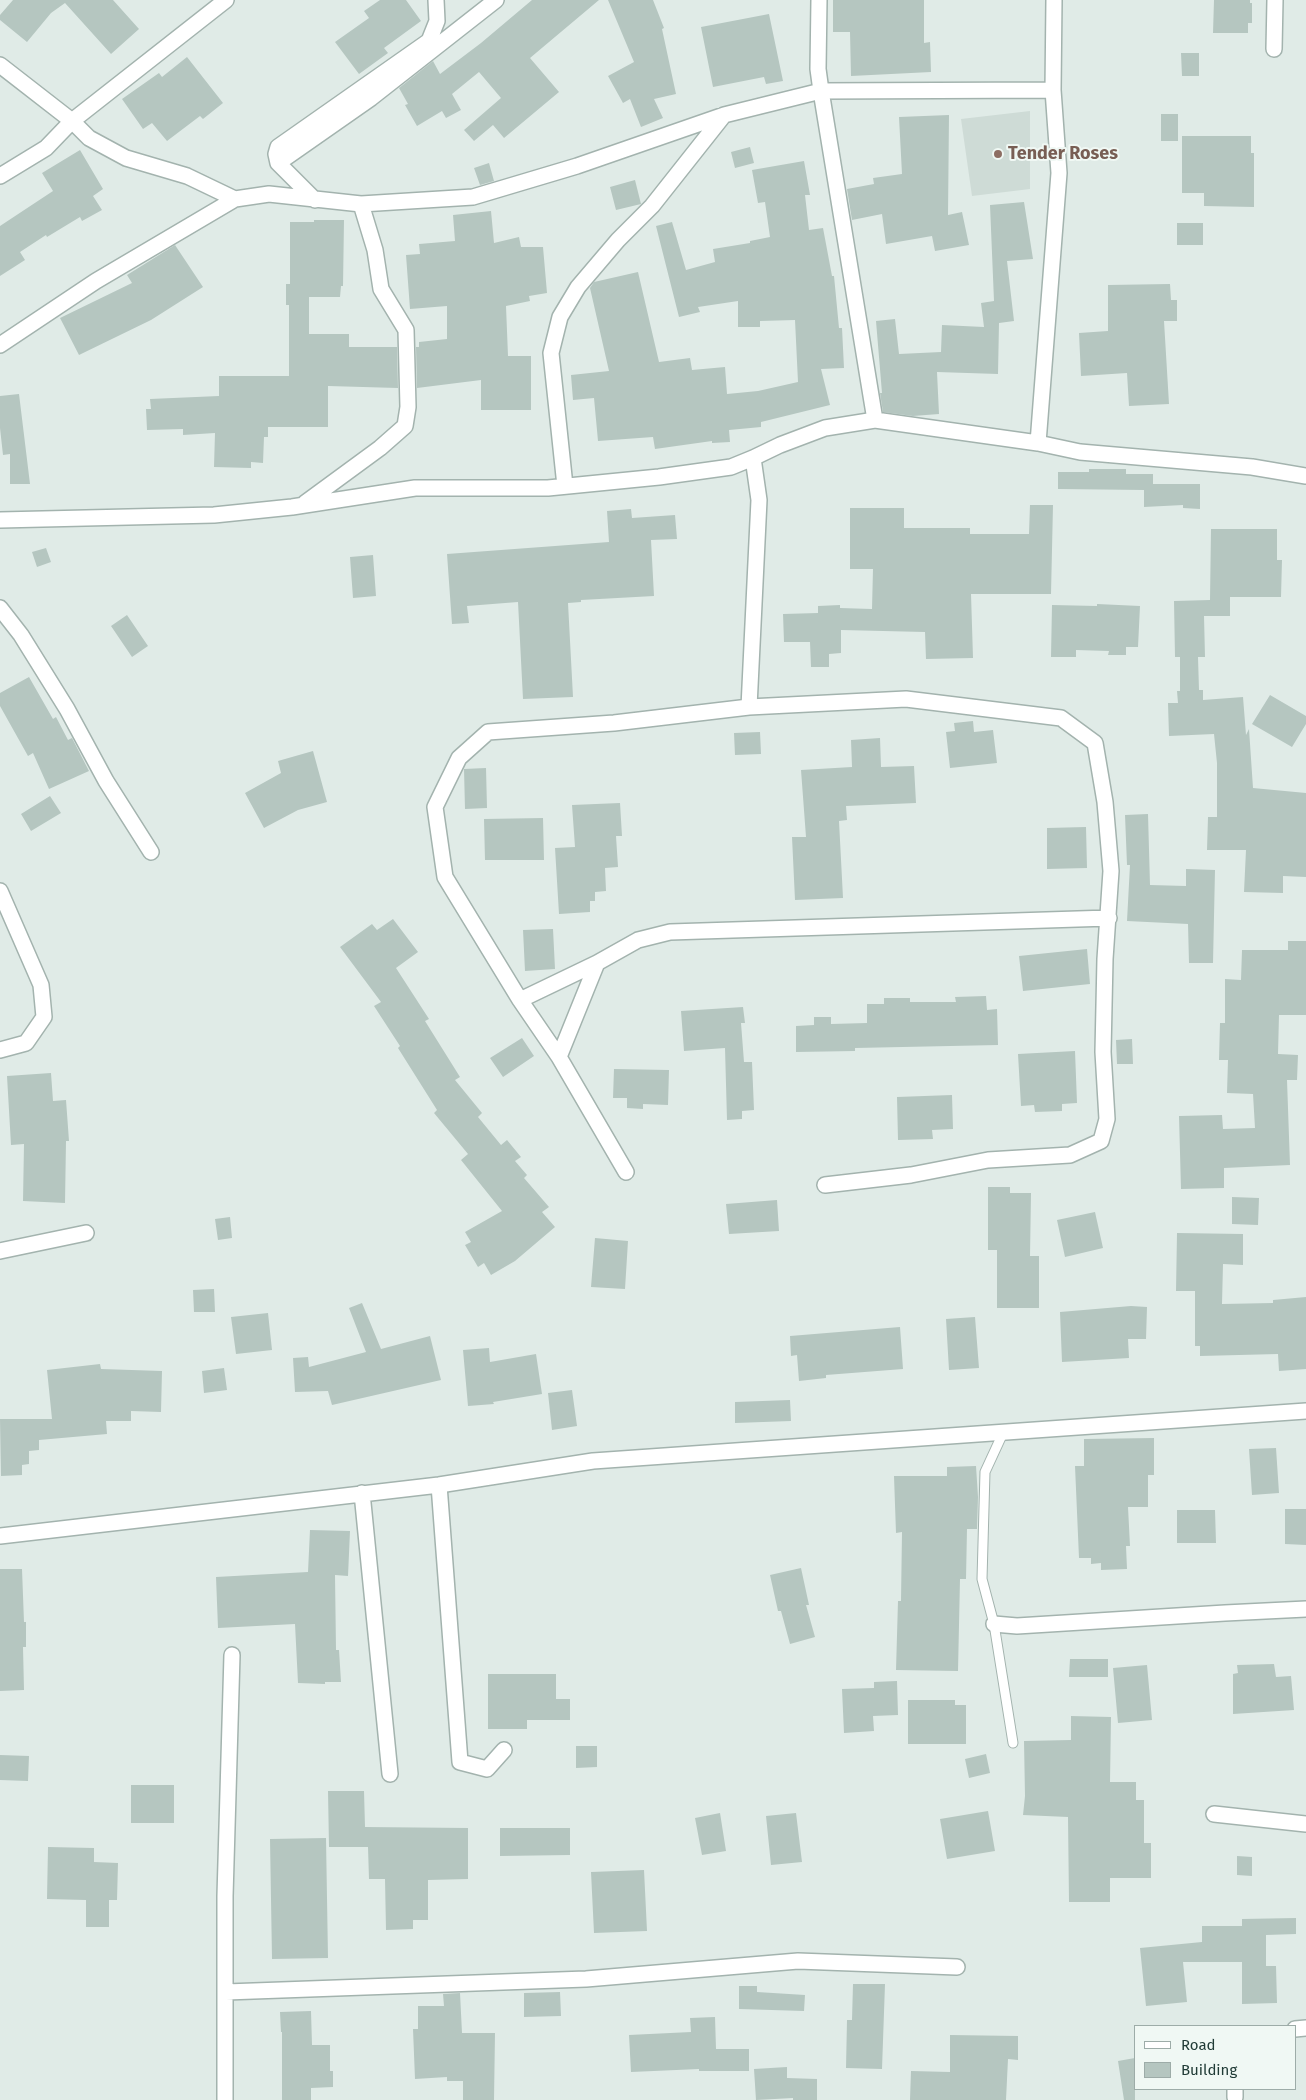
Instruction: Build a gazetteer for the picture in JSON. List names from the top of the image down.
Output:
{
  "places": ["Tender Roses"],
  "legend": ["Road", "Building"]
}
